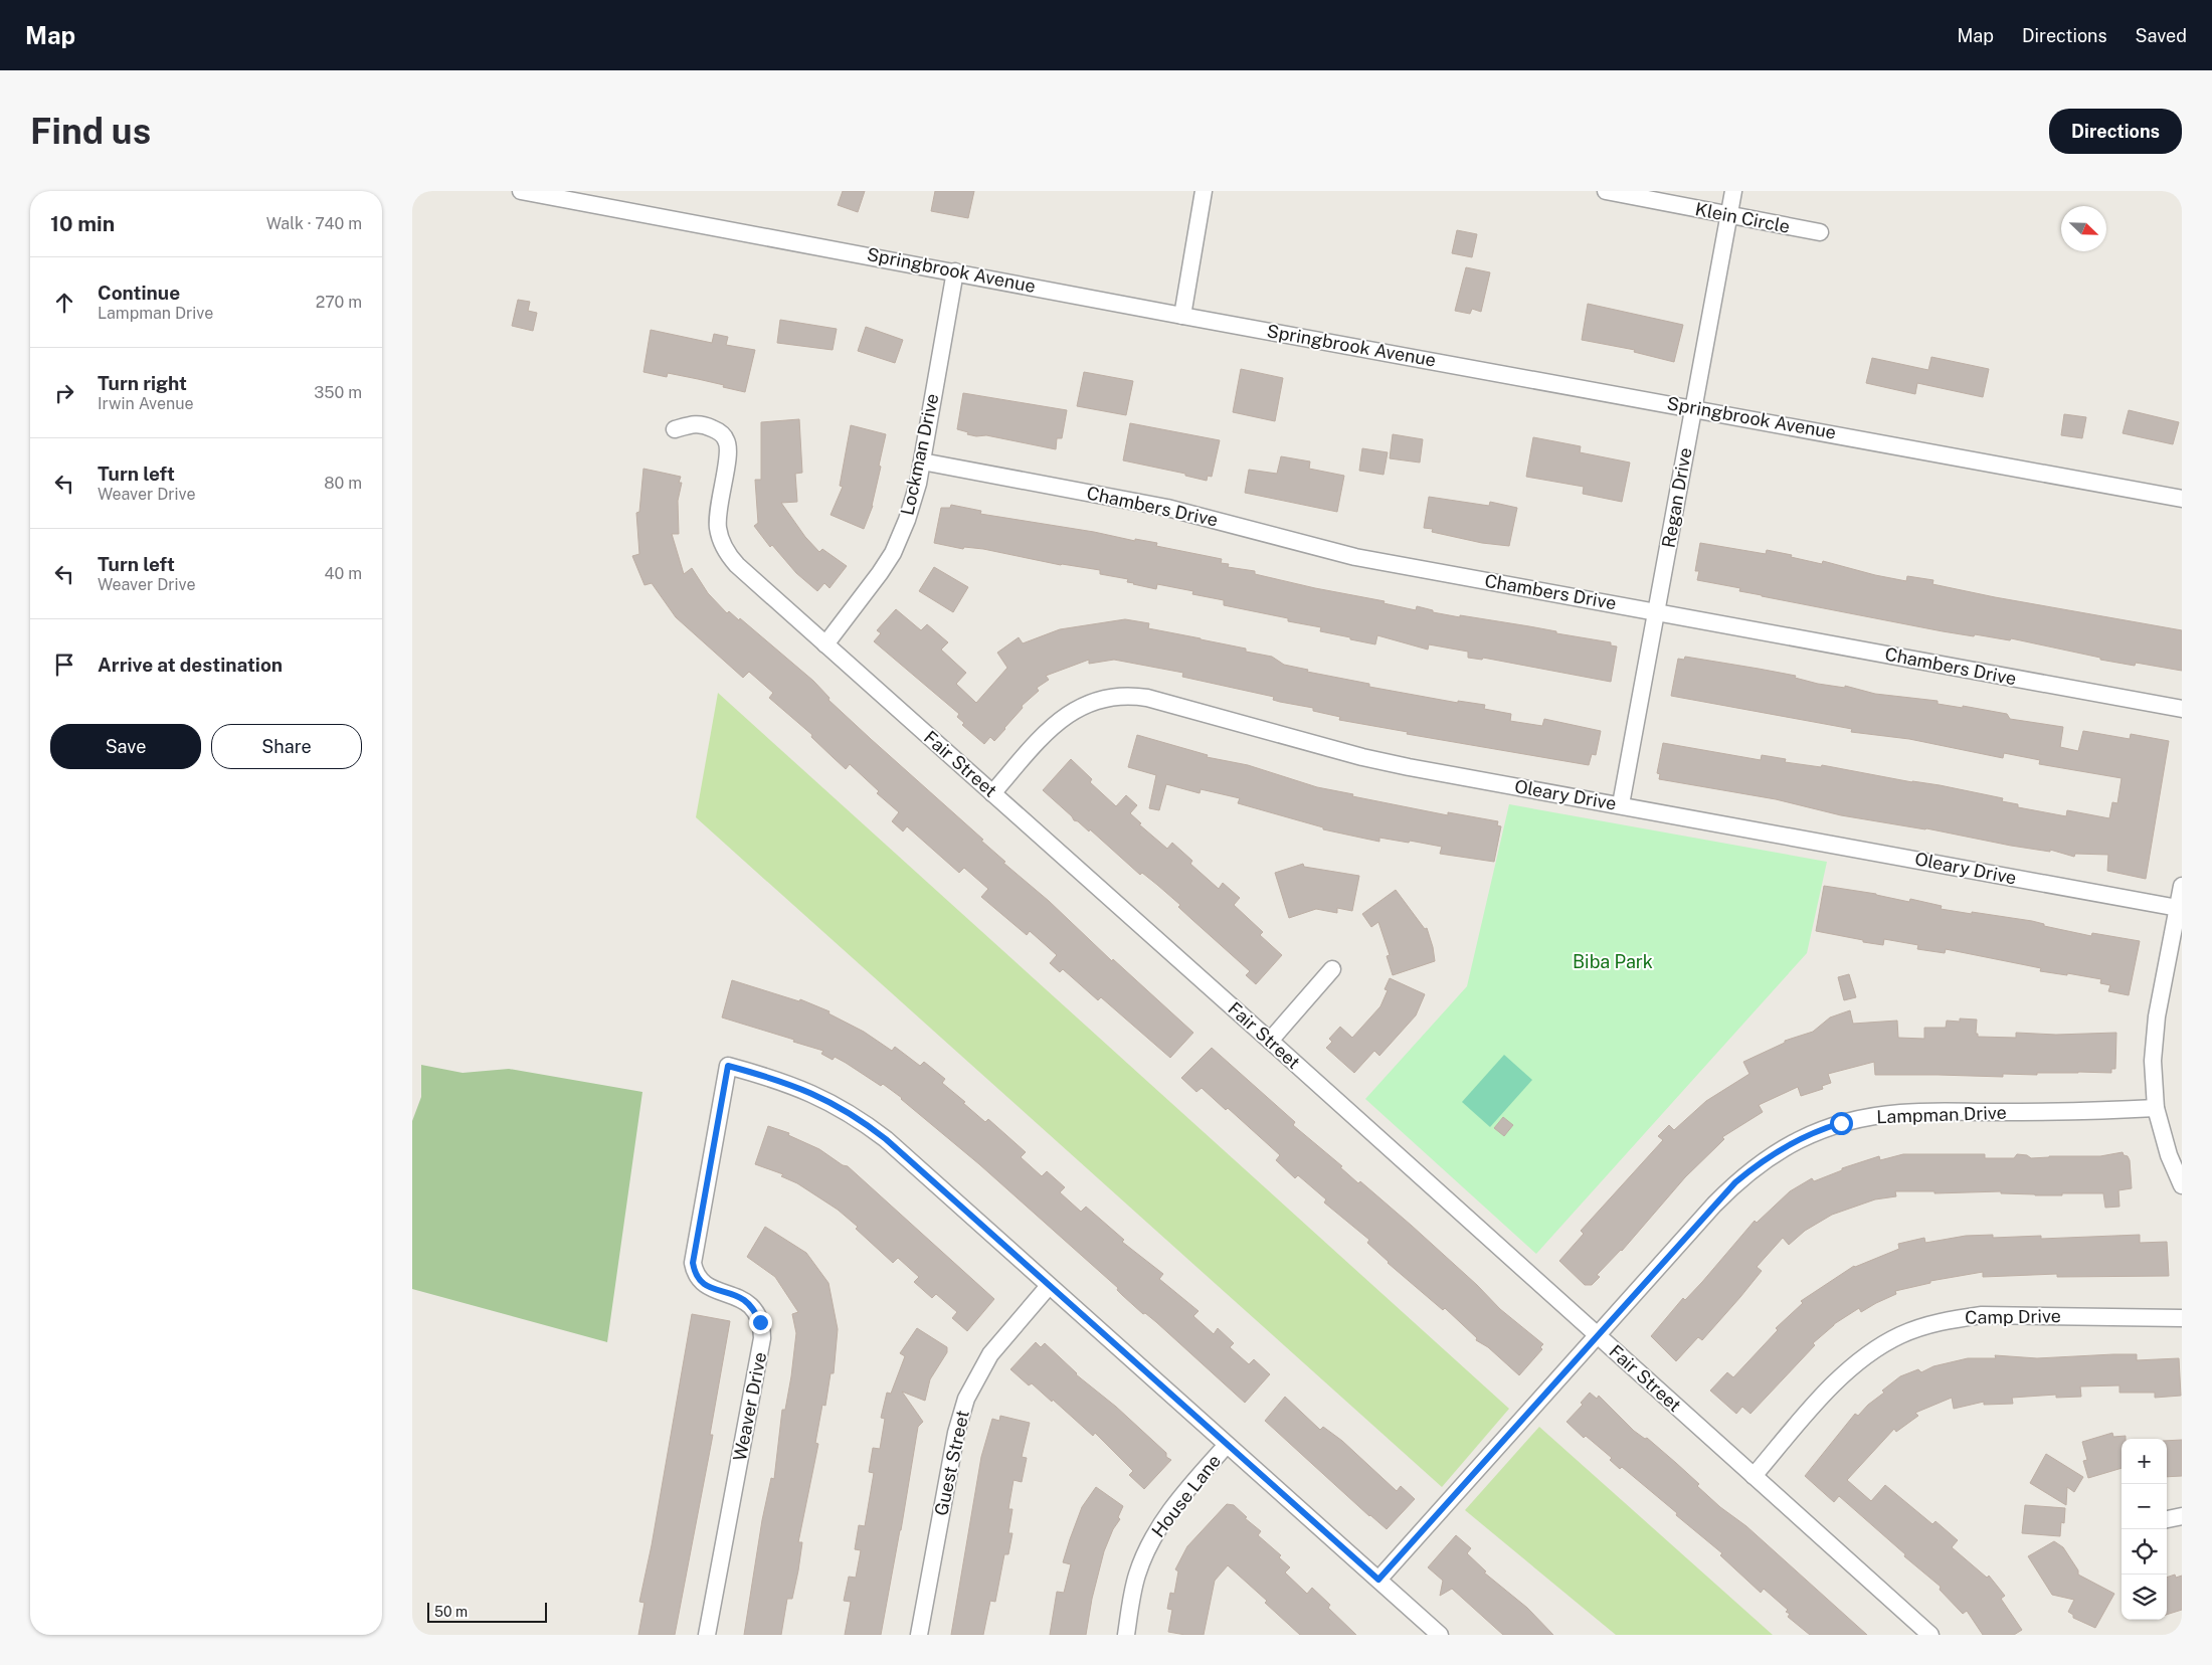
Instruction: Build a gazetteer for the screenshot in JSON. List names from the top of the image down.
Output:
{
  "streets": {
    "street": [
      "Klein Circle",
      "Springbrook Avenue",
      "Lockman Drive",
      "Regan Drive",
      "Chambers Drive",
      "Fair Street",
      "Oleary Drive",
      "Lampman Drive",
      "Camp Drive",
      "Weaver Drive",
      "Guest Street",
      "House Lane"
    ]
  },
  "crossings": [
    ["Klein Circle", "Regan Drive"],
    ["Springbrook Avenue", "Lockman Drive"],
    ["Springbrook Avenue", "Regan Drive"],
    ["Lockman Drive", "Chambers Drive"],
    ["Lockman Drive", "Fair Street"],
    ["Regan Drive", "Chambers Drive"],
    ["Regan Drive", "Oleary Drive"],
    ["Fair Street", "Oleary Drive"],
    ["Fair Street", "Lampman Drive"],
    ["Fair Street", "Camp Drive"],
    ["Weaver Drive", "Guest Street"]
  ],
  "parks": ["Biba Park"],
  "scale_bar": "50 m",
  "north": "bottom right",
  "page": {
    "header": "Map",
    "nav": ["Map", "Directions", "Saved"],
    "buttons": [
      "Directions",
      ["Save", "Share"]
    ],
    "title": "Find us",
    "heading": ["10 min", "Walk · 740 m"],
    "list": [
      ["Continue", "Lampman Drive", "270 m"],
      ["Turn right", "Irwin Avenue", "350 m"],
      ["Turn left", "Weaver Drive", "80 m"],
      ["Turn left", "Weaver Drive", "40 m"],
      "Arrive at destination"
    ],
    "map_buttons": ["+", "−"],
    "scale": "50 m"
  }
}
